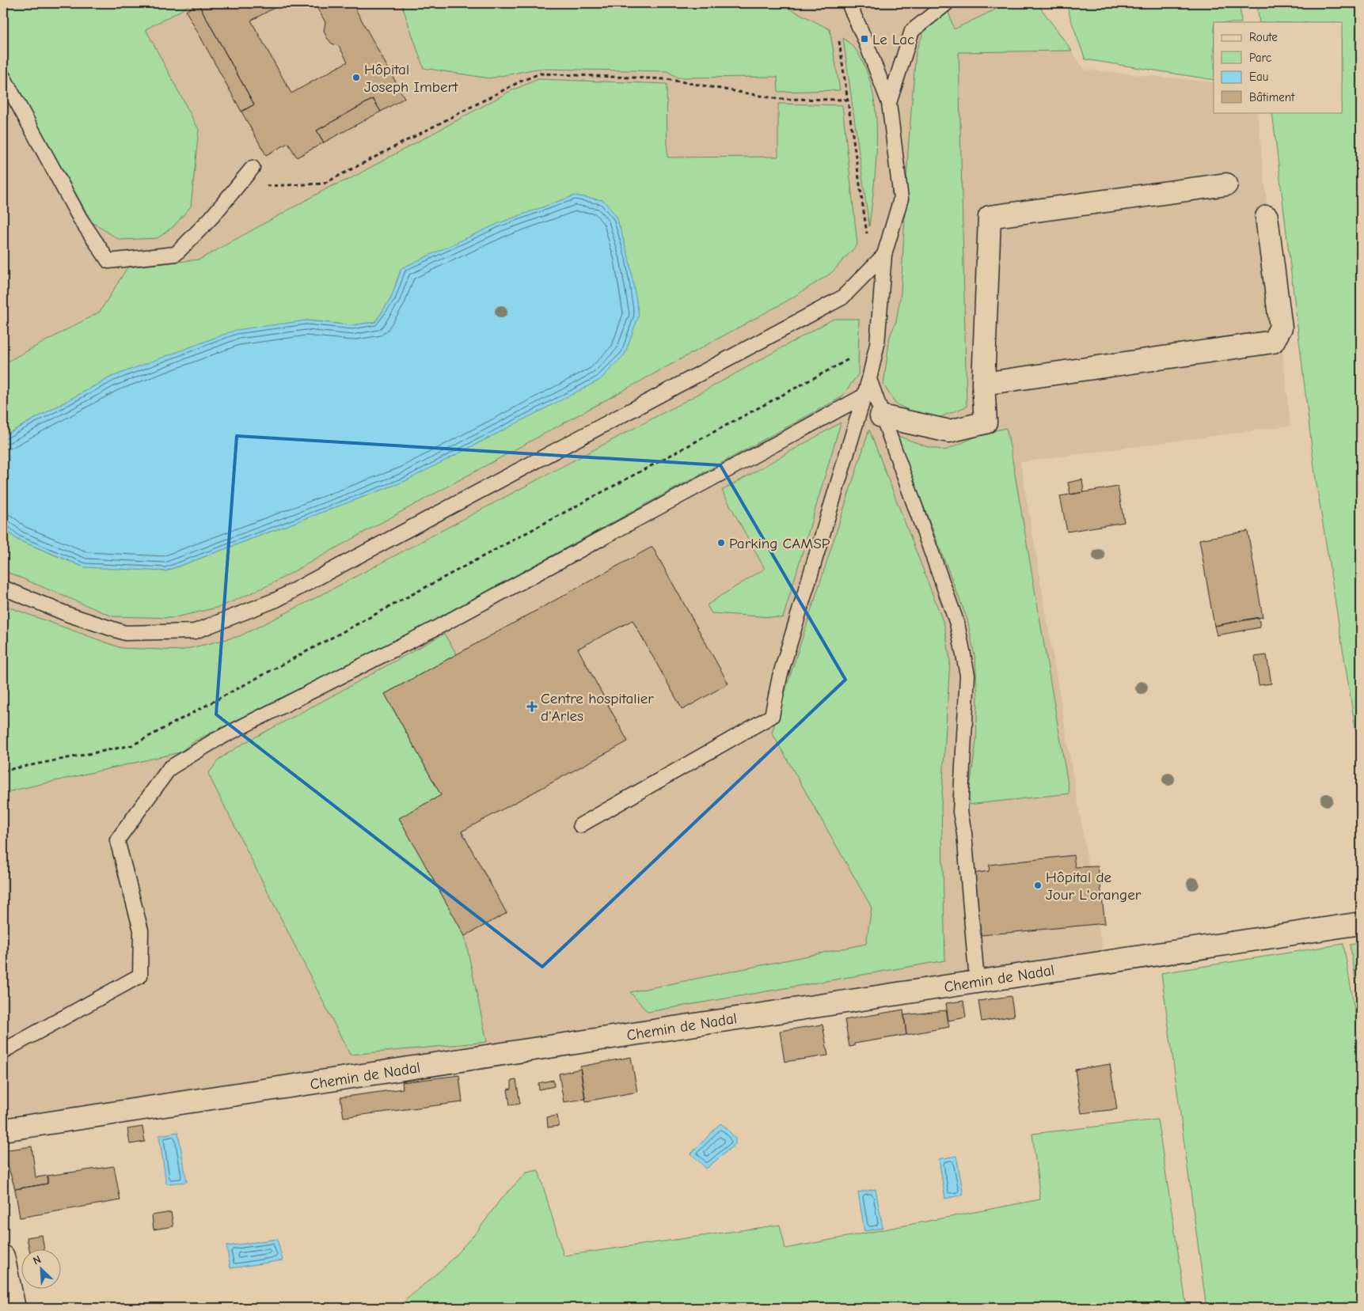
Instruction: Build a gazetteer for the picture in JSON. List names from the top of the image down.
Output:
{
  "streets": {
    "street": ["Chemin de Nadal"]
  },
  "places": {
    "transit": ["Le Lac"],
    "other": ["Hôpital Joseph Imbert", "Parking CAMSP", "Hôpital de Jour L'oranger"],
    "health": ["Centre hospitalier d'Arles"]
  },
  "legend": [
    "Route",
    "Parc",
    "Eau",
    "Bâtiment"
  ],
  "north": "top left"
}
